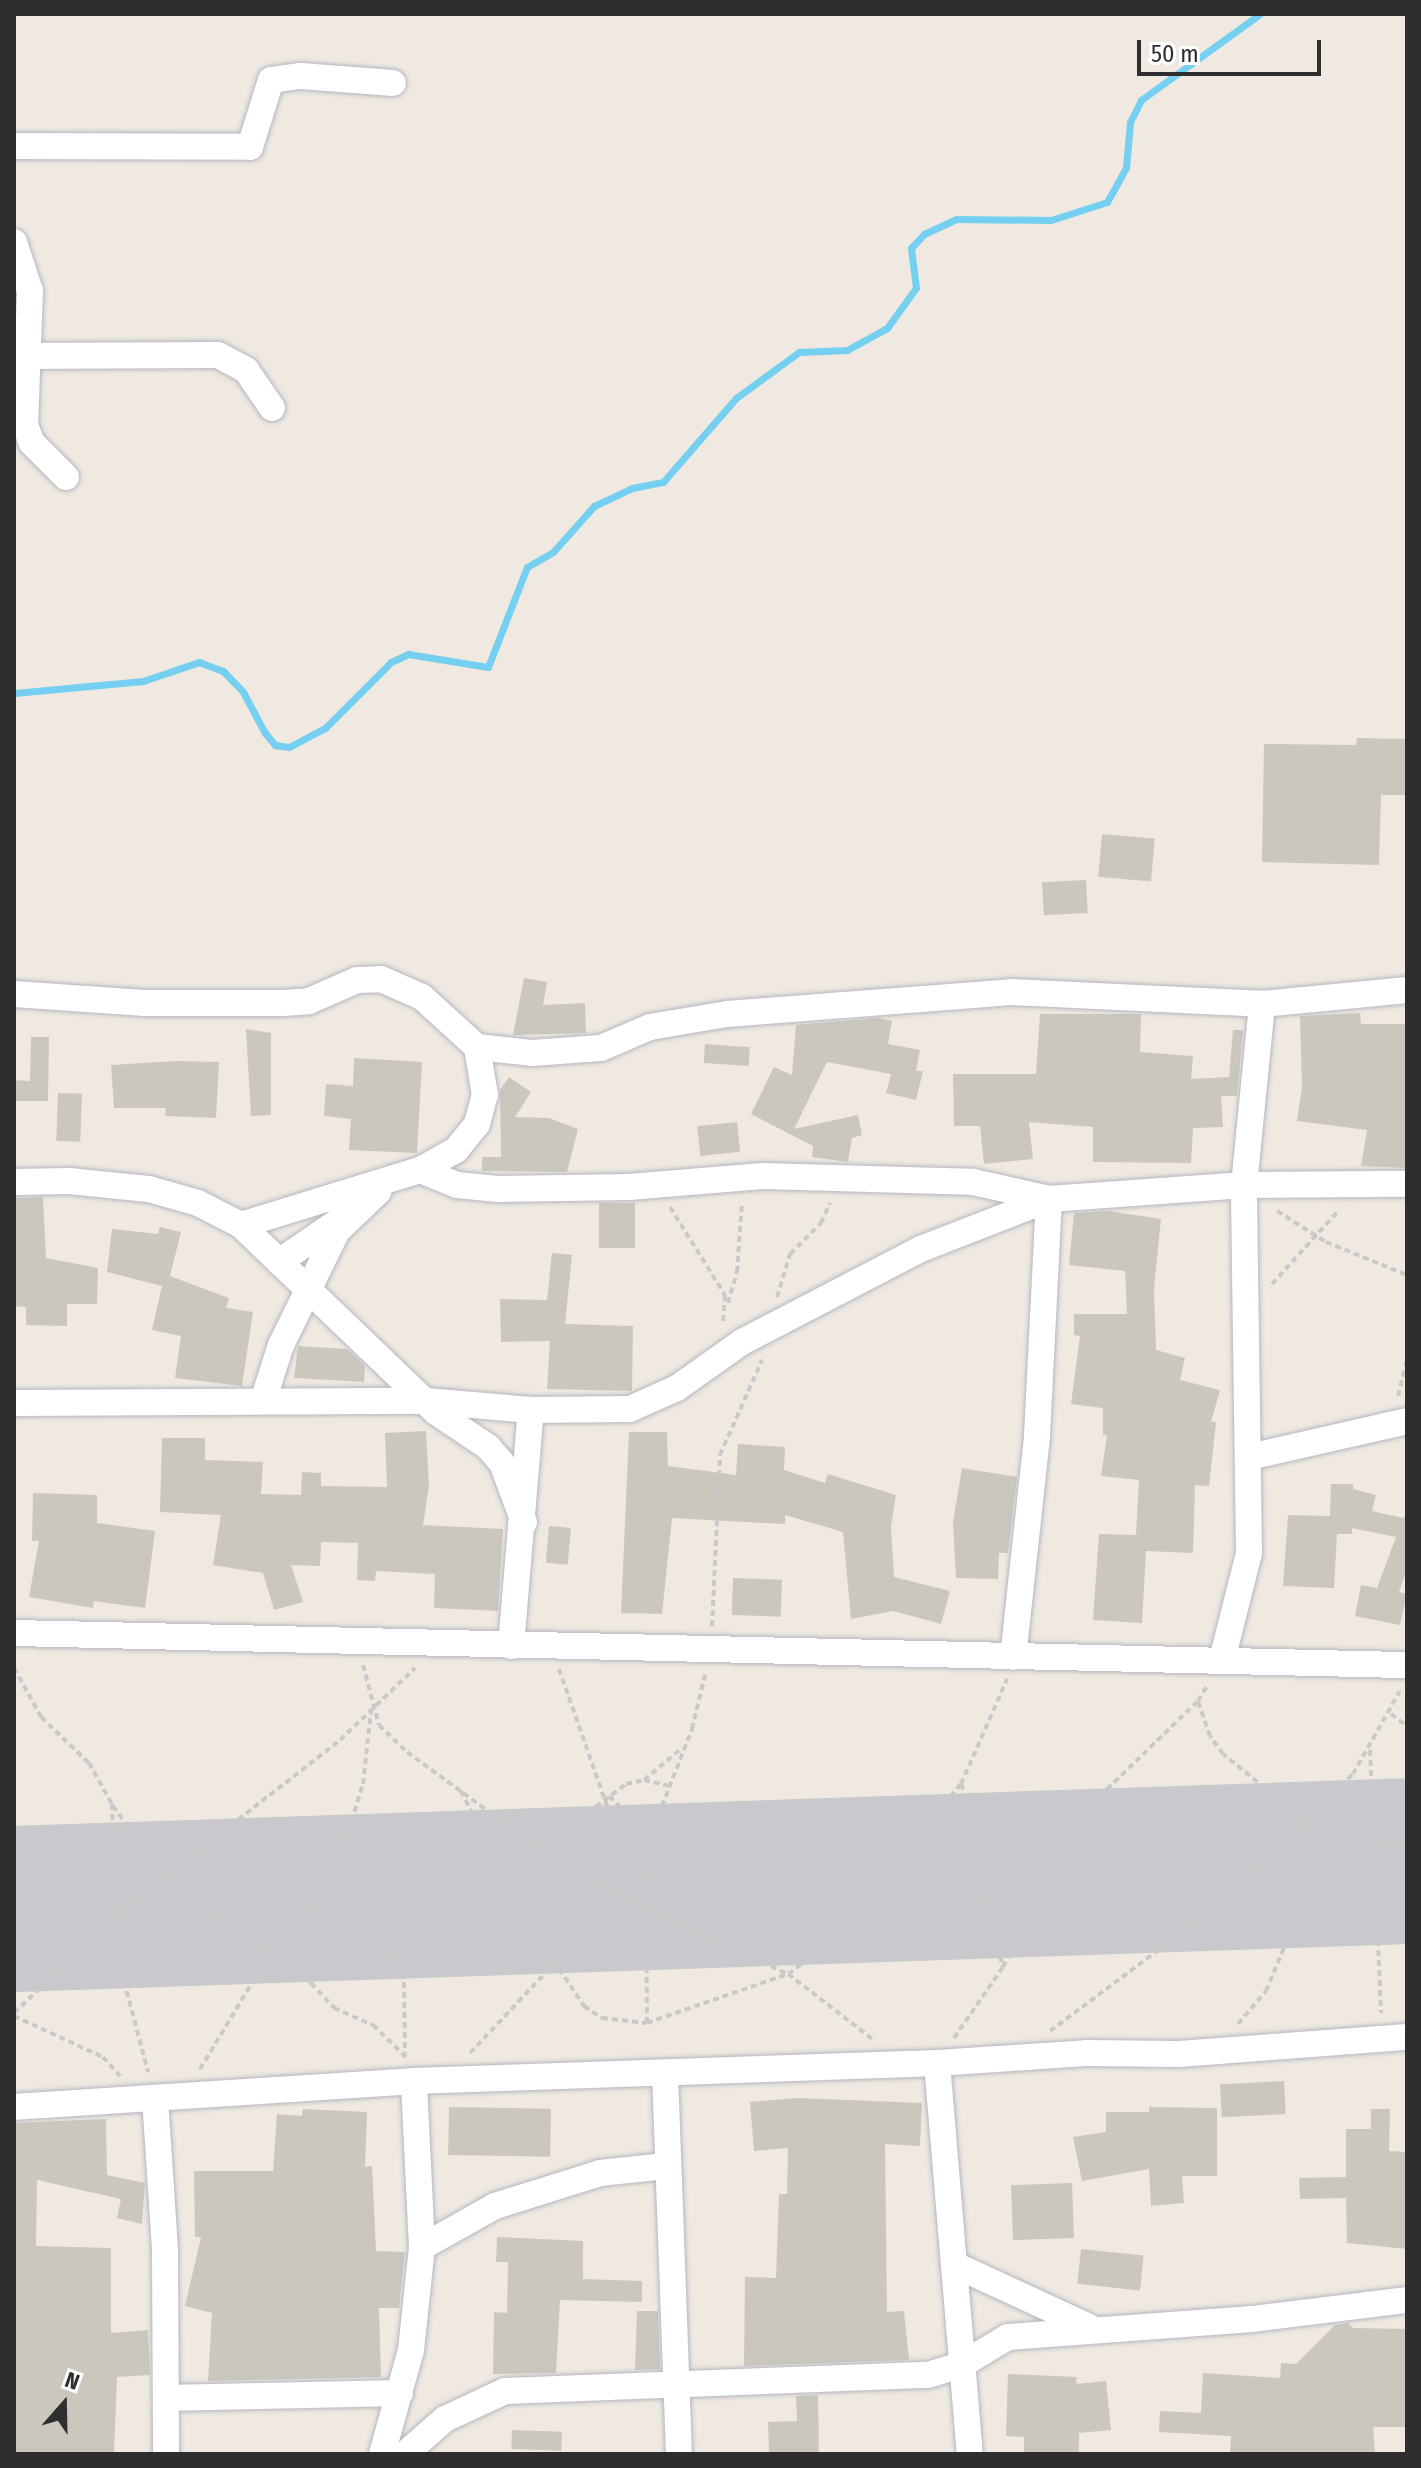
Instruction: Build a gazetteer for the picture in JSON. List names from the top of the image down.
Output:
{
  "scale_bar": "50 m",
  "north": "top"
}
